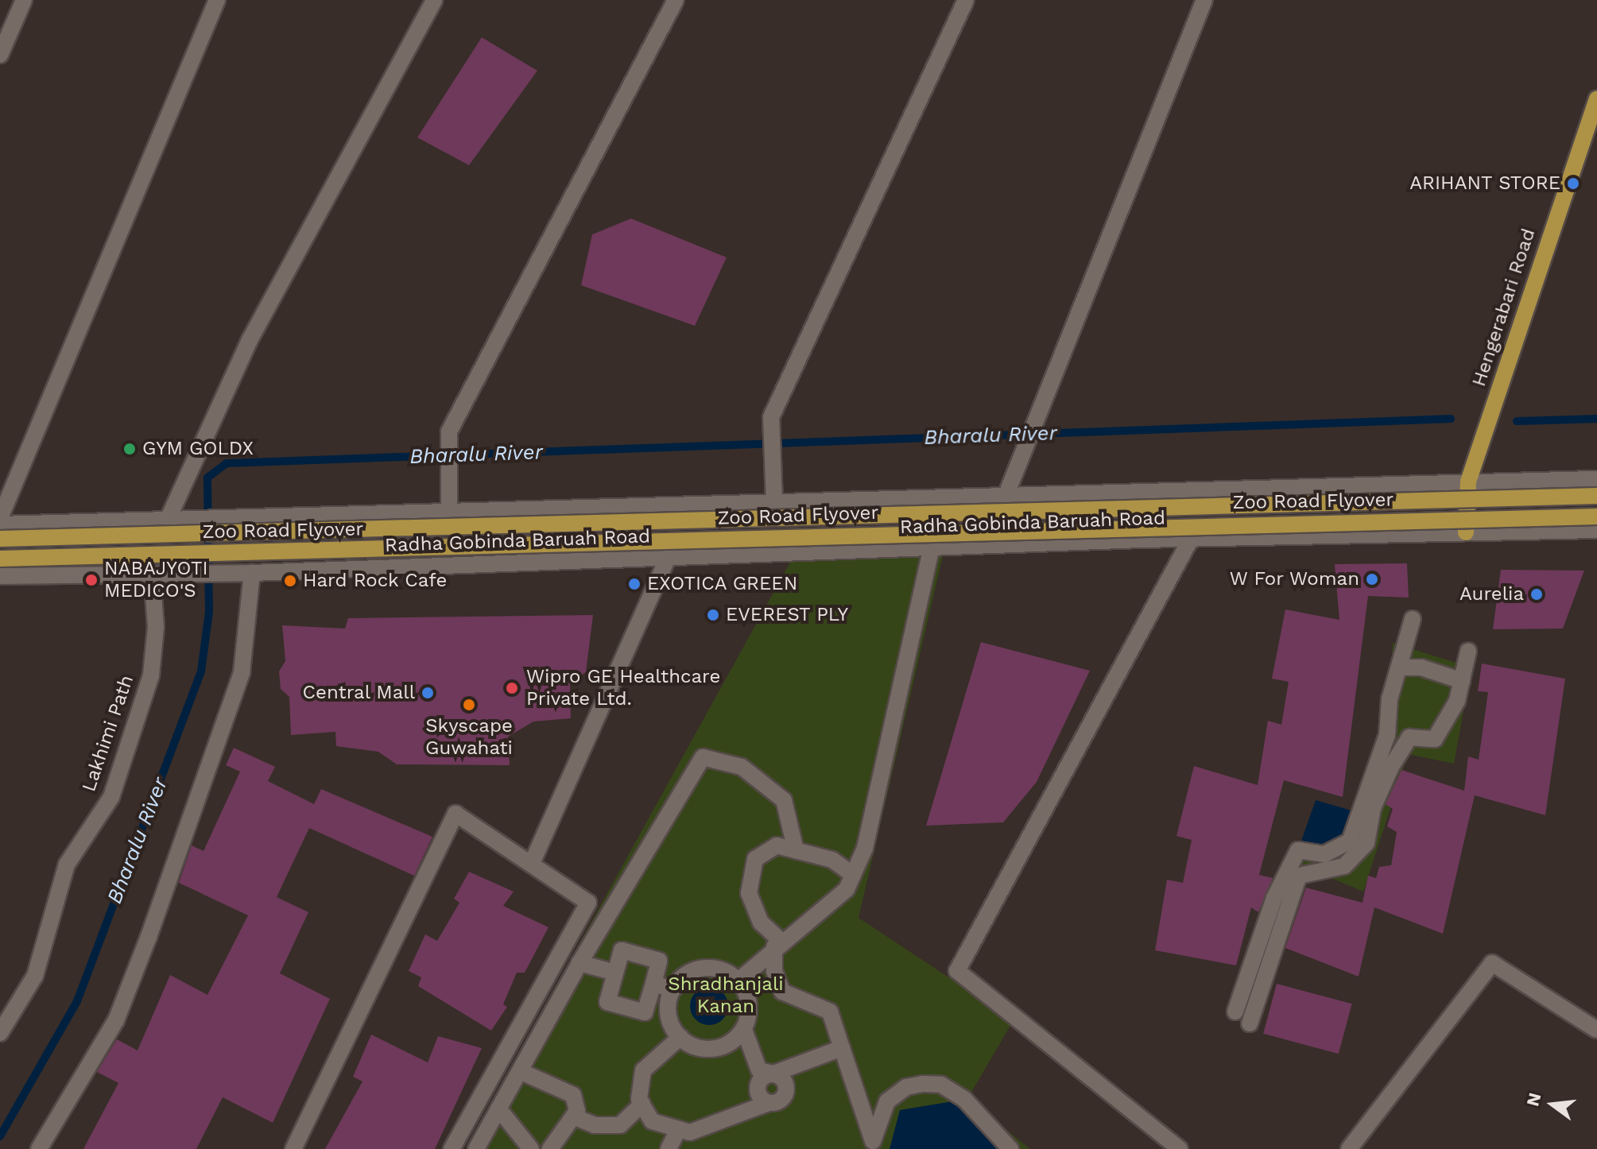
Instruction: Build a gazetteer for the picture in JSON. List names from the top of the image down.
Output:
{
  "streets": {
    "main road": ["Hengerabari Road", "Zoo Road Flyover"],
    "street": ["Radha Gobinda Baruah Road", "Lakhimi Path"]
  },
  "crossings": [
    ["Hengerabari Road", "Radha Gobinda Baruah Road"],
    ["Radha Gobinda Baruah Road", "Lakhimi Path"]
  ],
  "water": ["Bharalu River"],
  "parks": ["Shradhanjali Kanan"],
  "places": [
    "ARIHANT STORE",
    "GYM GOLDX",
    "W For Woman",
    "NABAJYOTI MEDICO'S",
    "Hard Rock Cafe",
    "EXOTICA GREEN",
    "Aurelia",
    "EVEREST PLY",
    "Wipro GE Healthcare Private Ltd.",
    "Central Mall",
    "Skyscape Guwahati"
  ],
  "north": "left"
}
